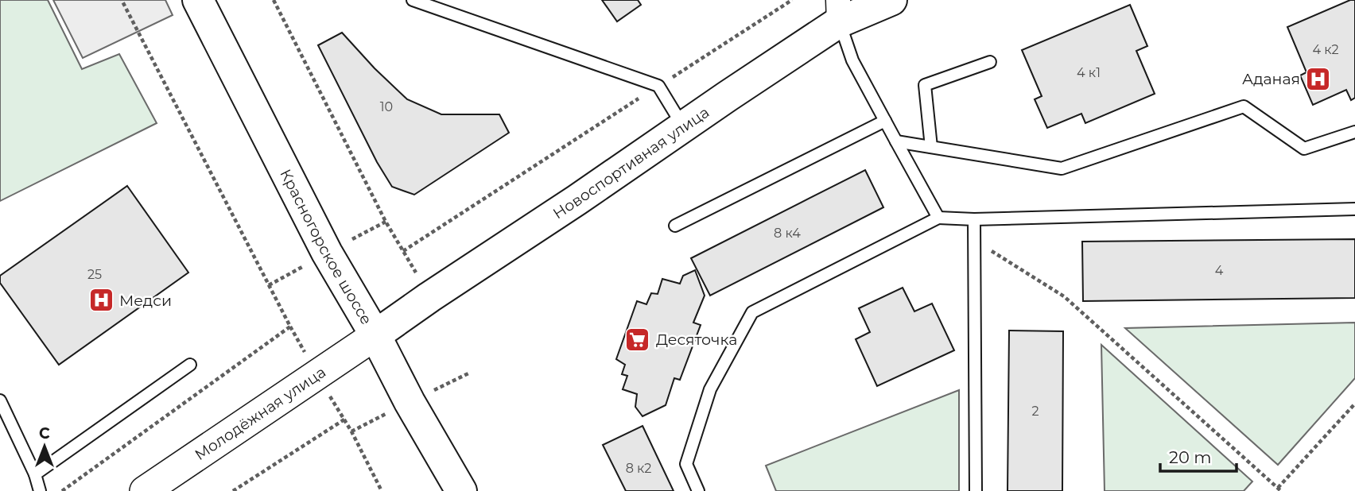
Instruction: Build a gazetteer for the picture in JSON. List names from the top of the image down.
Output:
{
  "streets": {
    "main road": ["Новоспортивная улица", "Красногорское шоссе"],
    "street": ["Молодёжная улица"]
  },
  "crossings": [
    ["Новоспортивная улица", "Красногорское шоссе"],
    ["Новоспортивная улица", "Молодёжная улица"],
    ["Красногорское шоссе", "Молодёжная улица"]
  ],
  "places": {
    "hospital": ["Аданая", "Медси"],
    "supermarket": ["Десяточка"]
  },
  "house_numbers": [
    "4 к2",
    "4 к1",
    "10",
    "8 к4",
    "4",
    "25",
    "2",
    "8 к2"
  ],
  "scale_bar": "20 m",
  "north": "top"
}
